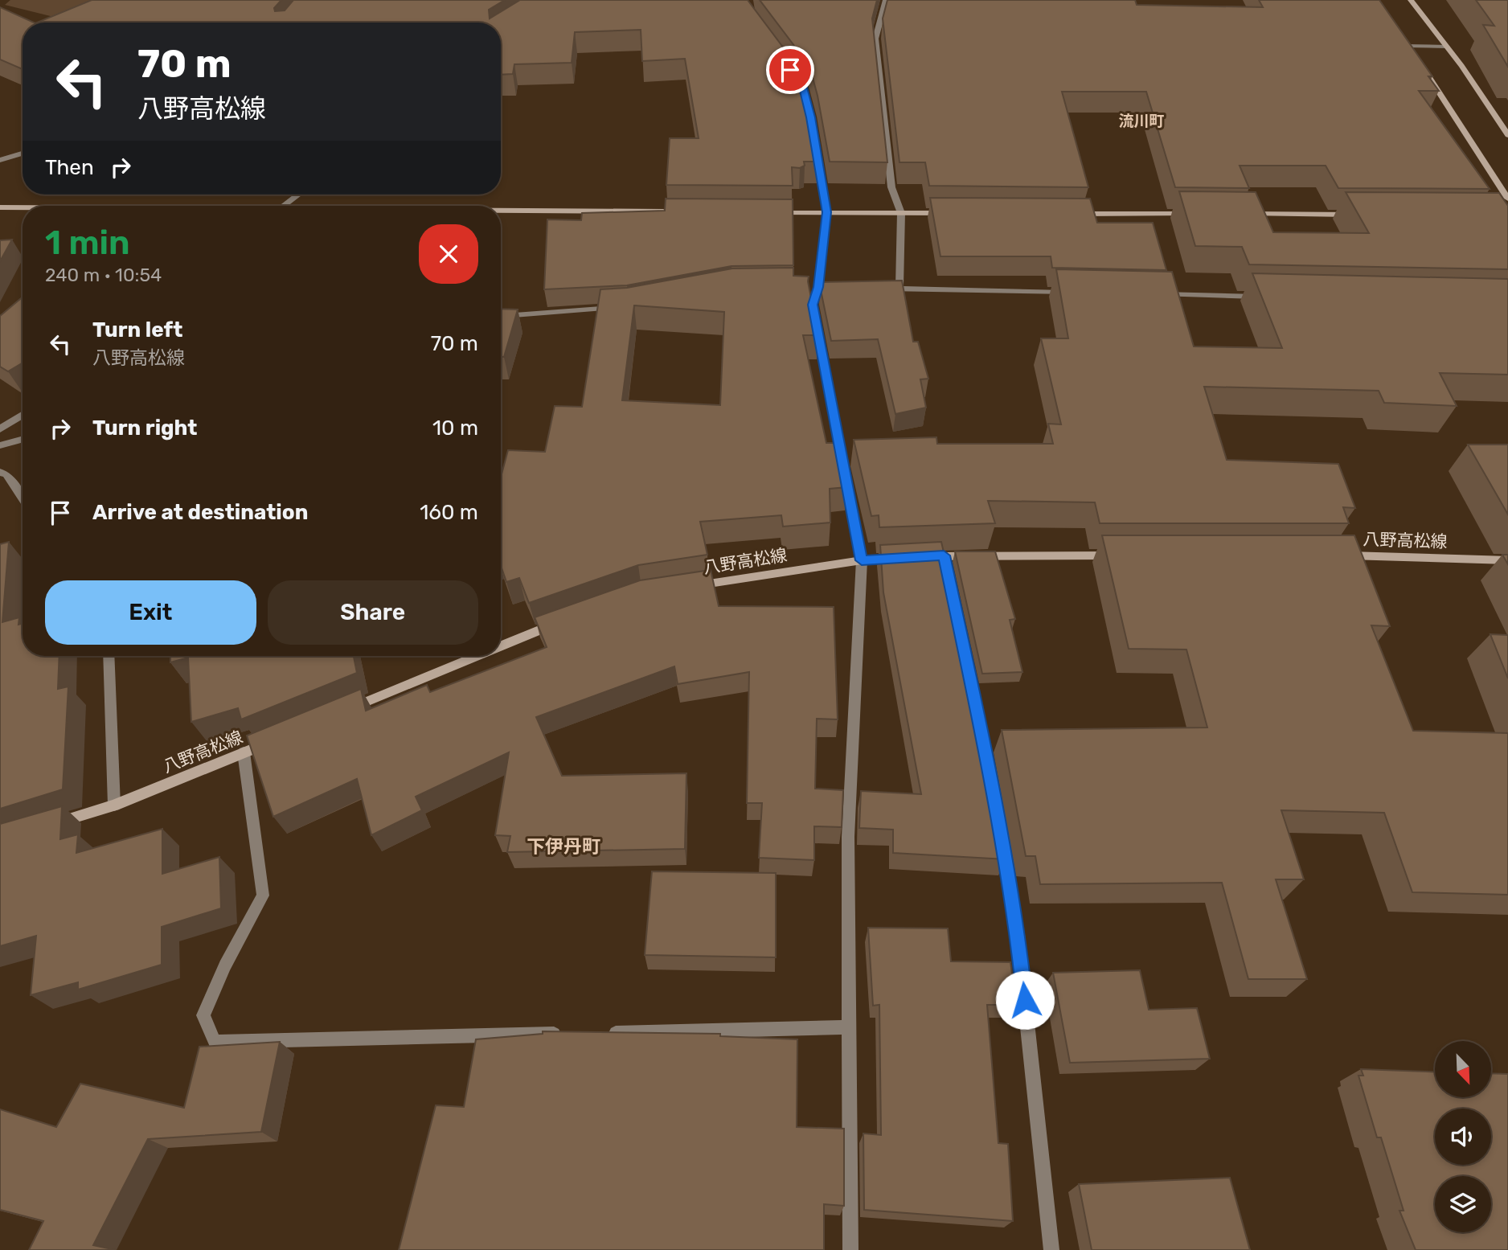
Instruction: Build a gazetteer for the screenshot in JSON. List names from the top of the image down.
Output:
{
  "streets": {
    "main road": ["八野高松線"]
  },
  "districts": ["流川町", "下伊丹町"],
  "north": "bottom right",
  "page": {
    "turn": ["70 m", "八野高松線"],
    "then": "Then",
    "heading": ["1 min", "240 m · 10:54"],
    "list": [
      {
        "name": "Turn left",
        "note": "八野高松線",
        "value": "70 m"
      },
      {
        "name": "Turn right",
        "value": "10 m"
      },
      {
        "name": "Arrive at destination",
        "value": "160 m"
      }
    ],
    "buttons": ["Exit", "Share"]
  }
}
